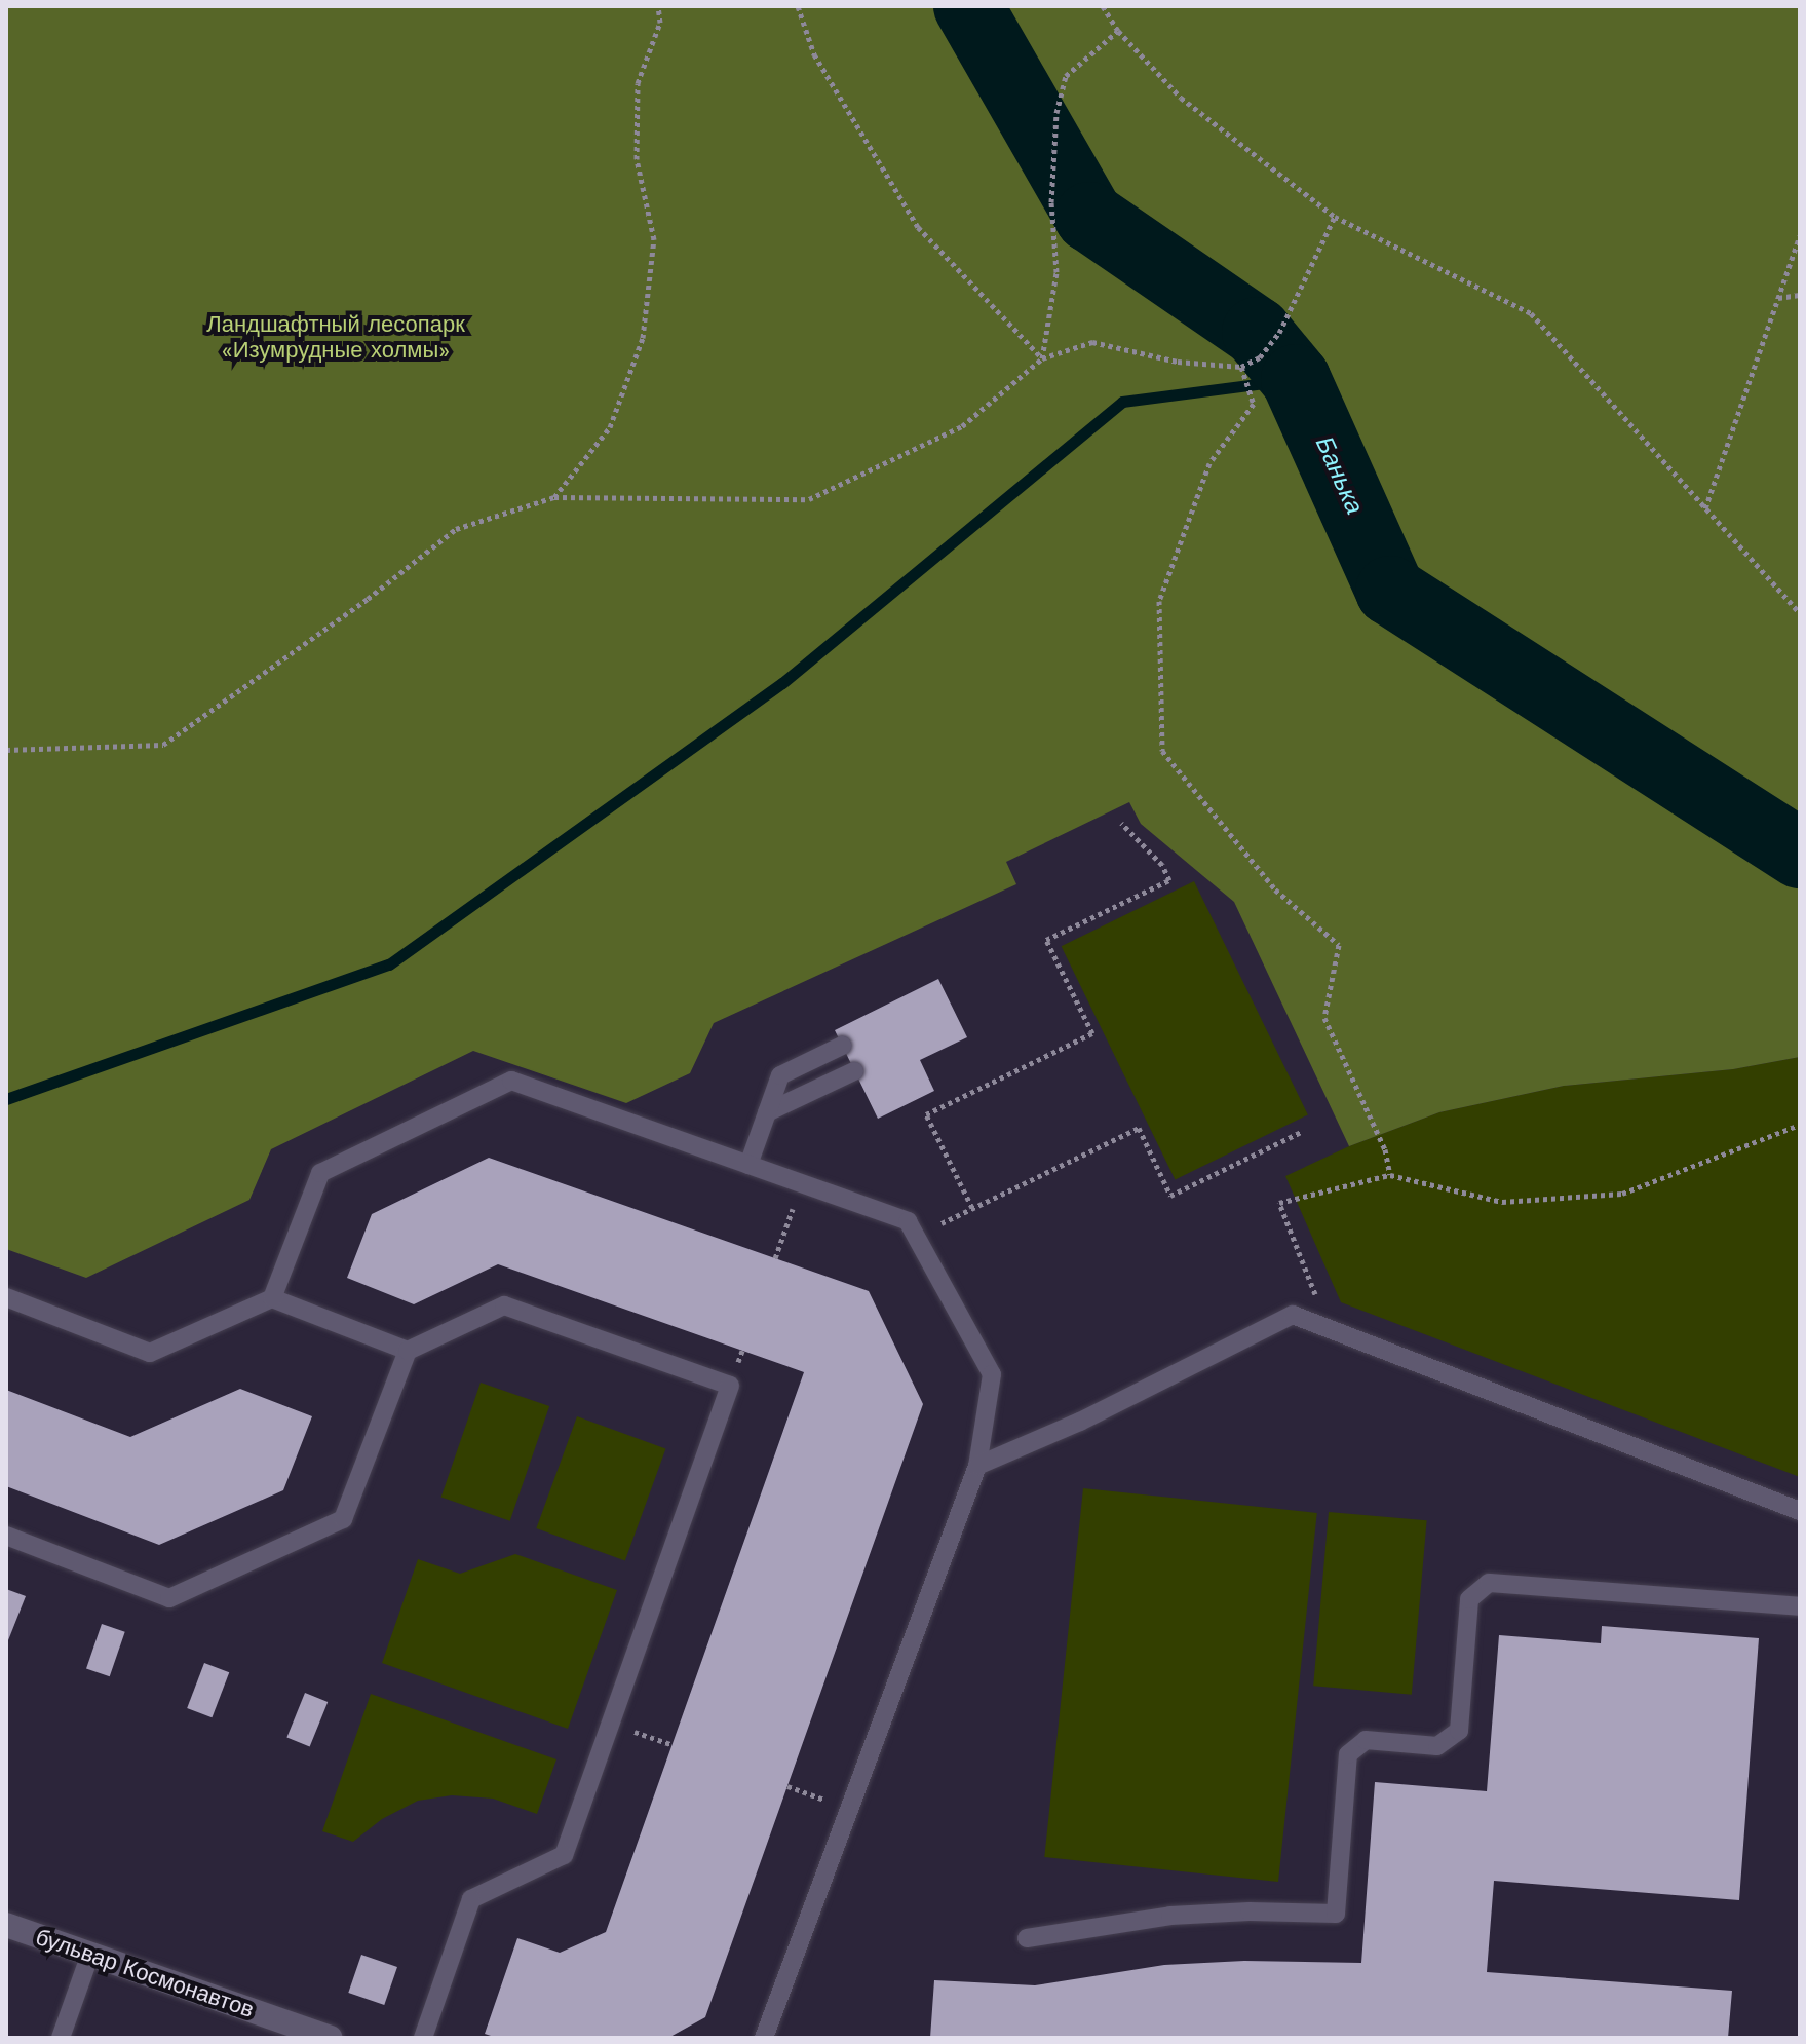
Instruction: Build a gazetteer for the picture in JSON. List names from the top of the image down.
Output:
{
  "streets": {
    "street": ["бульвар Космонавтов"]
  },
  "water": ["Банька"],
  "parks": ["Ландшафтный лесопарк «Изумрудные холмы»"]
}
